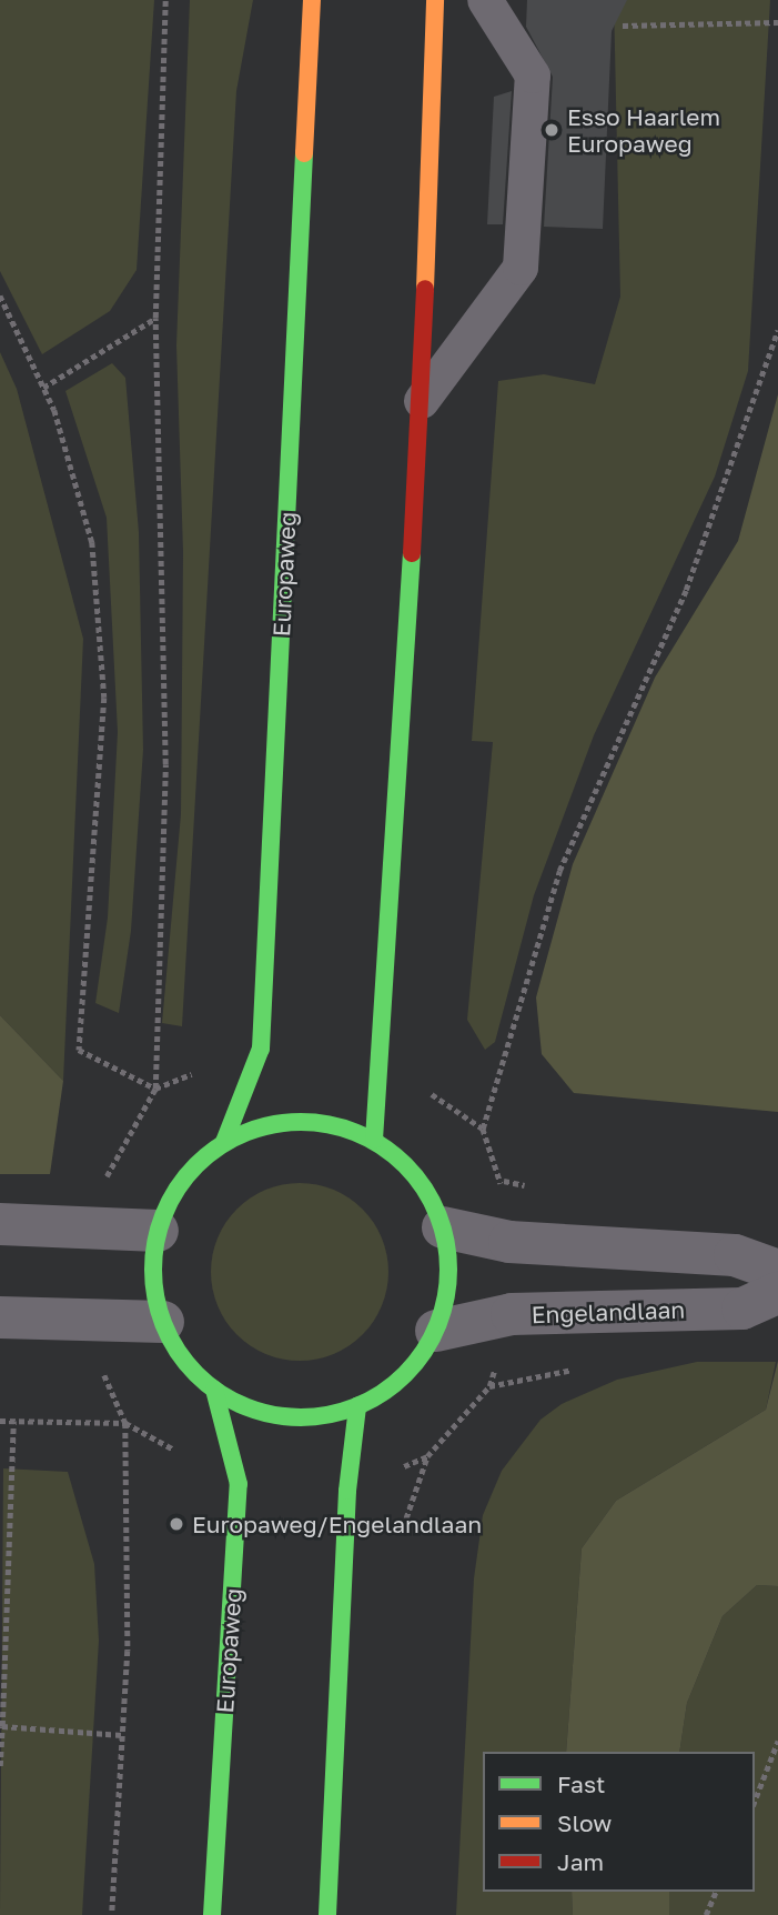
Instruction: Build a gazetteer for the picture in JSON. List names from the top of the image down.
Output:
{
  "streets": {
    "main road": ["Europaweg"],
    "street": ["Engelandlaan"]
  },
  "places": ["Esso Haarlem Europaweg", "Europaweg/Engelandlaan"],
  "legend": ["Fast", "Slow", "Jam"]
}
